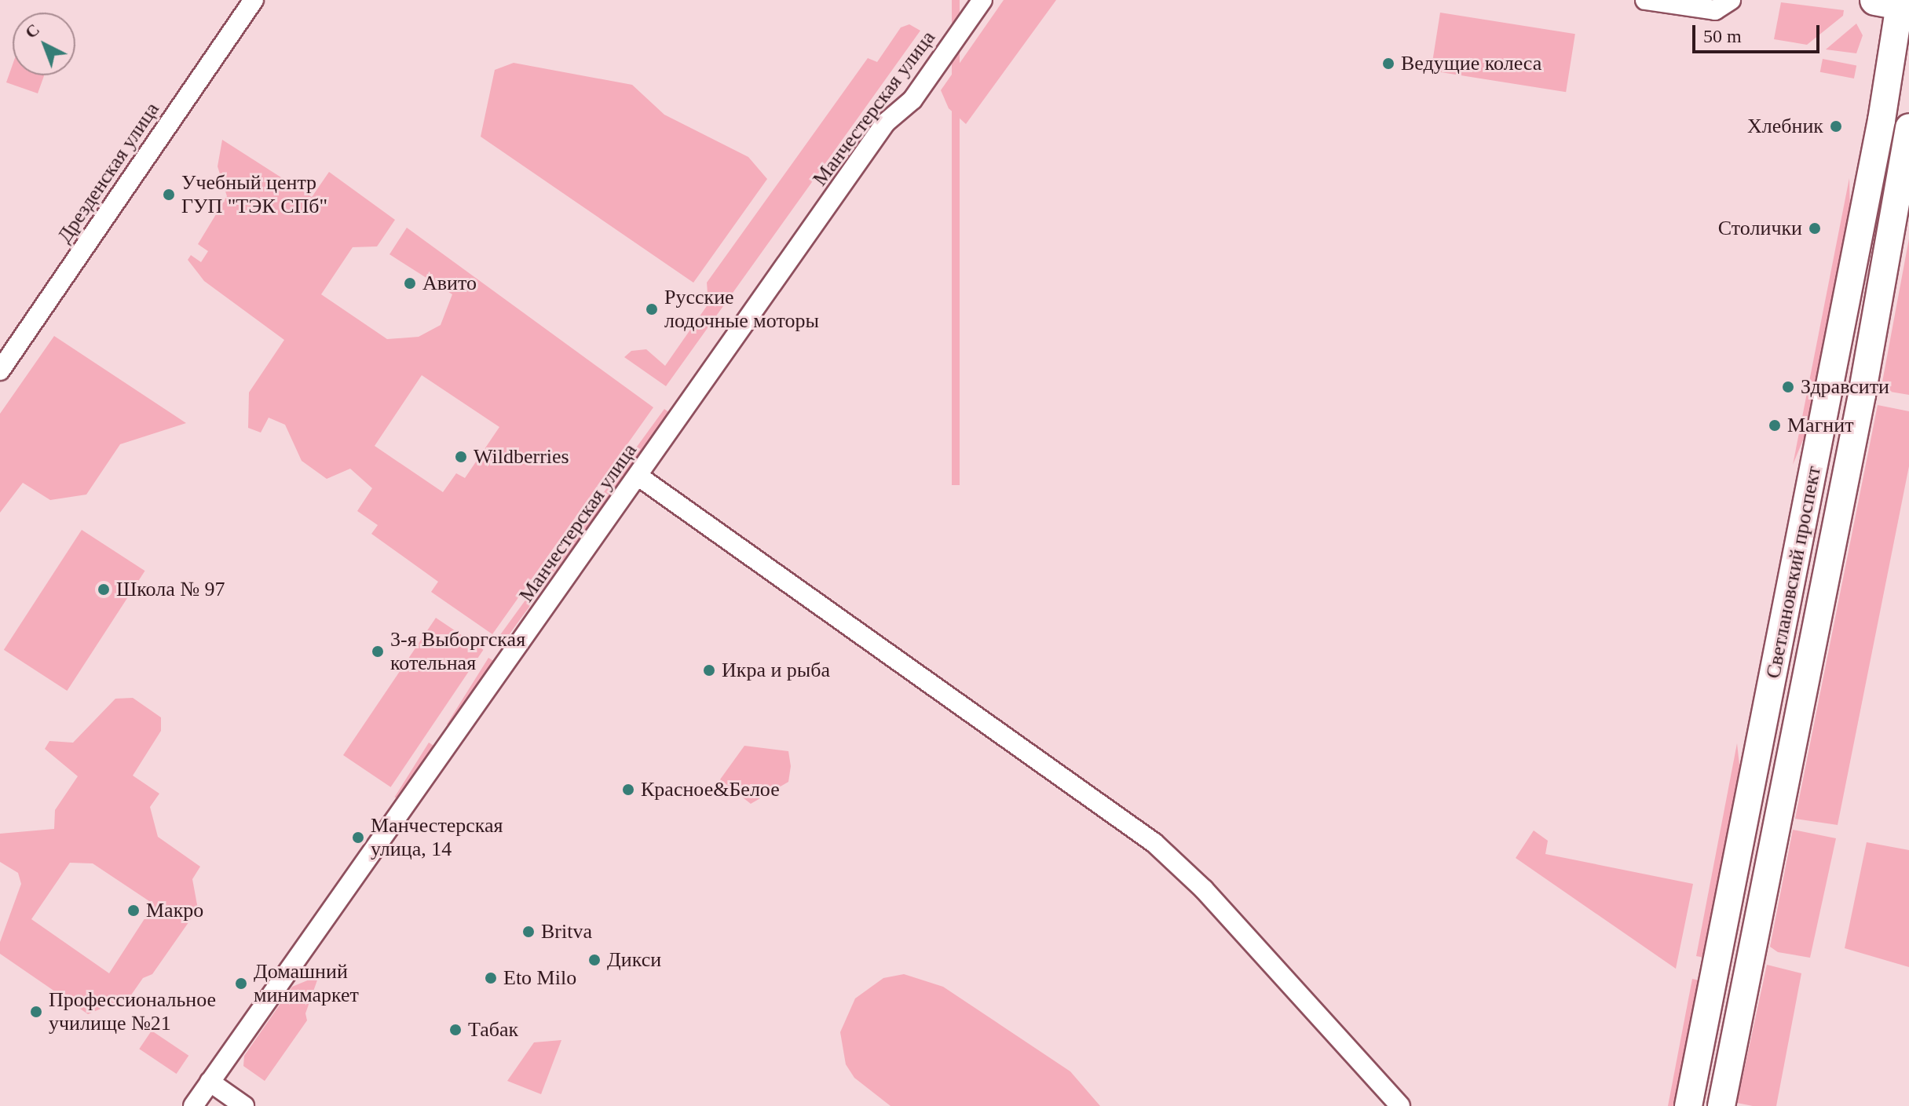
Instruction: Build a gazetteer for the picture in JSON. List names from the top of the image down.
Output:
{
  "streets": {
    "main road": ["Светлановский проспект"],
    "street": ["Манчестерская улица", "Дрезденская улица"]
  },
  "places": [
    "Ведущие колеса",
    "Хлебник",
    "Учебный центр ГУП \"ТЭК СПб\"",
    "Столички",
    "Авито",
    "Русские лодочные моторы",
    "Здравсити",
    "Магнит",
    "Wildberries",
    "Школа № 97",
    "3-я Выборгская котельная",
    "Икра и рыба",
    "Красное&Белое",
    "Манчестерская улица, 14",
    "Макро",
    "Britva",
    "Дикси",
    "Eto Milo",
    "Домашний минимаркет",
    "Профессиональное училище №21",
    "Табак"
  ],
  "scale_bar": "50 m",
  "north": "top left"
}
